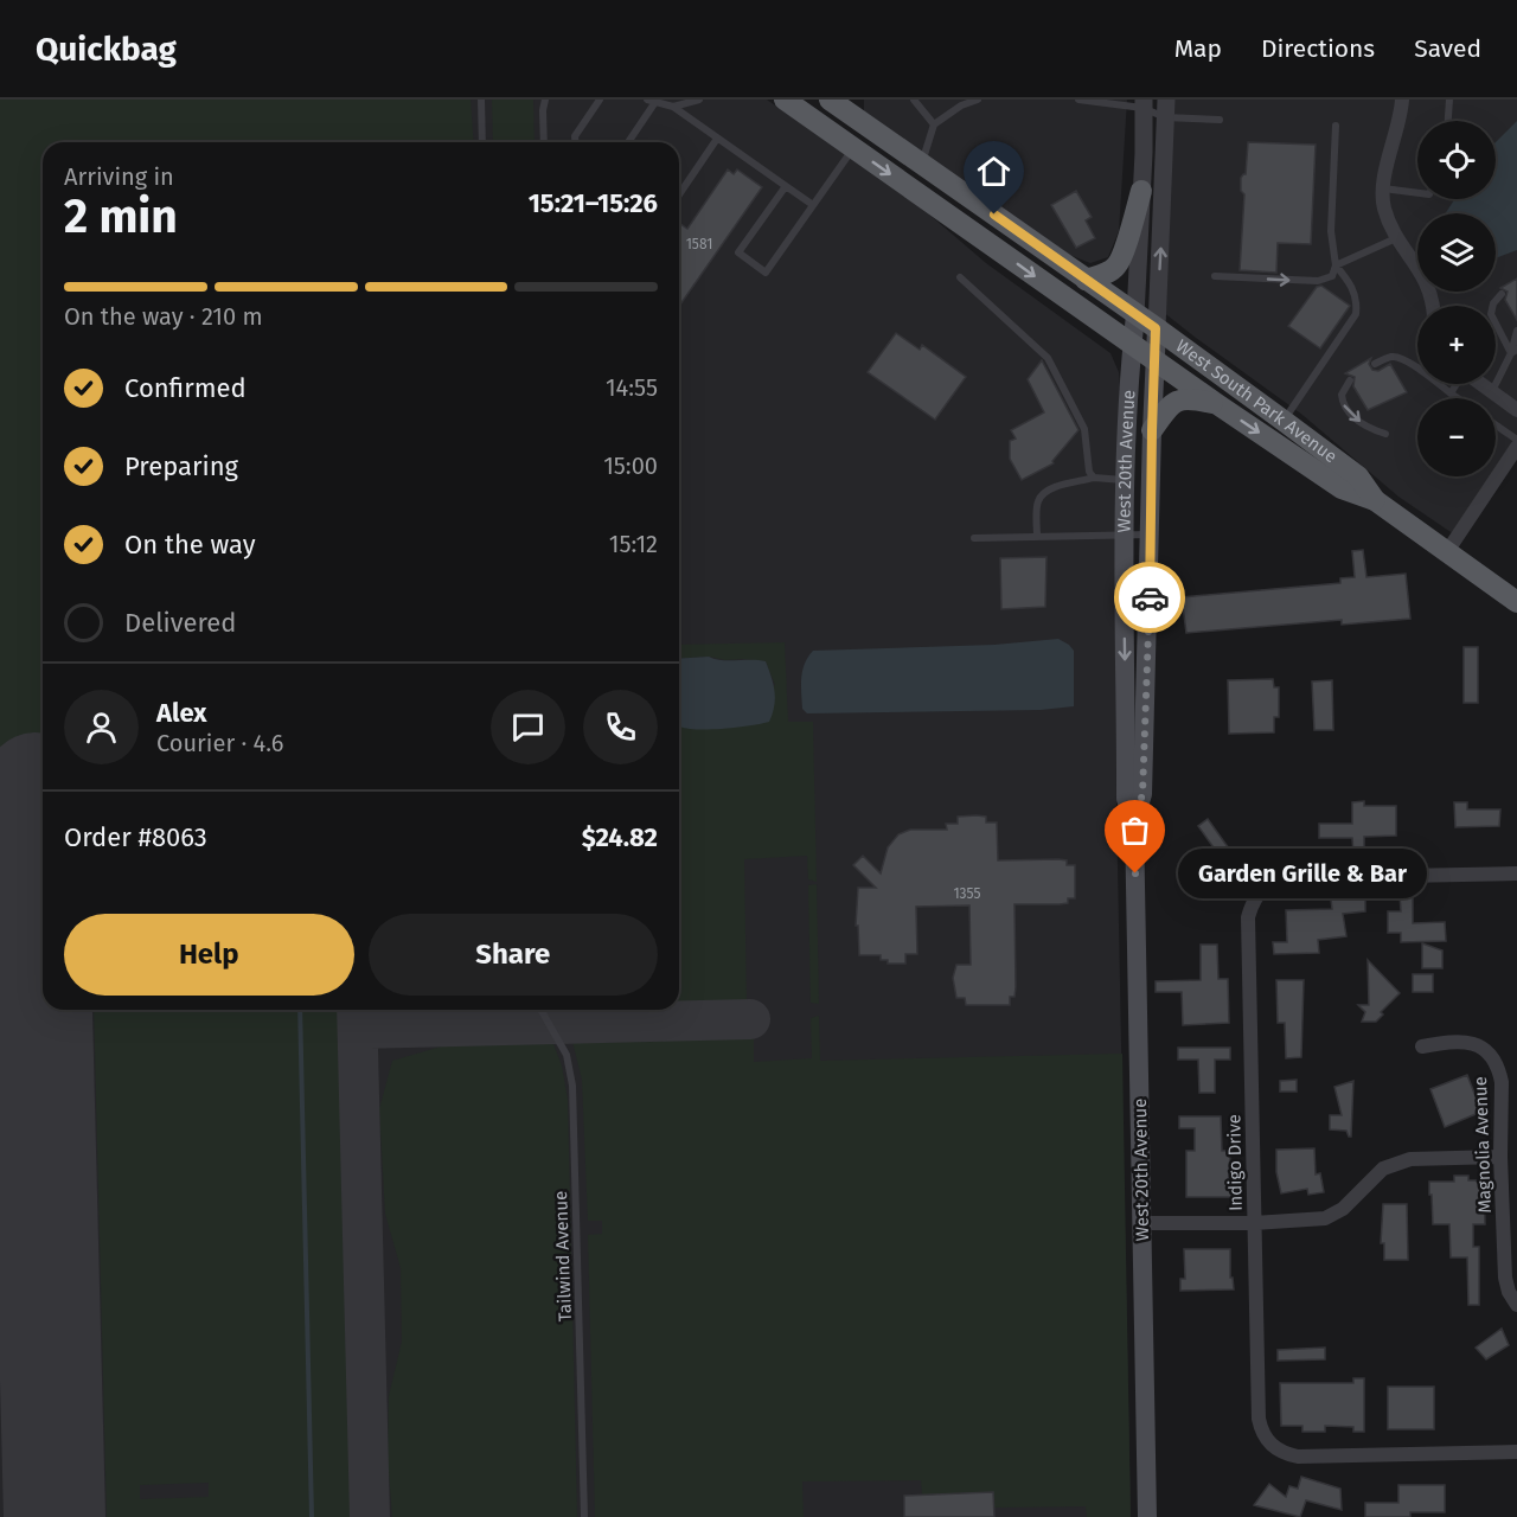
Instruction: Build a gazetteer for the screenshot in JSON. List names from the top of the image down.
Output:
{
  "streets": {
    "main road": ["West South Park Avenue", "West 20th Avenue"],
    "street": ["Magnolia Avenue", "Indigo Drive"],
    "lane": ["Tailwind Avenue"]
  },
  "crossings": [
    ["West South Park Avenue", "West 20th Avenue"]
  ],
  "places": ["Garden Grille & Bar"],
  "house_numbers": ["1581", "1355"],
  "page": {
    "header": "Quickbag",
    "nav": ["Map", "Directions", "Saved"],
    "map_buttons": ["+", "−"],
    "heading": ["2 min", "Arriving in", "15:21–15:26"],
    "panel": [
      "Alex",
      "Courier · 4.6",
      "Order #8063",
      "$24.82"
    ],
    "bar": "On the way · 210 m",
    "list": [
      ["Confirmed", "14:55"],
      ["Preparing", "15:00"],
      ["On the way", "15:12"],
      "Delivered"
    ],
    "bubble": "Garden Grille & Bar",
    "buttons": ["Help", "Share"]
  }
}
